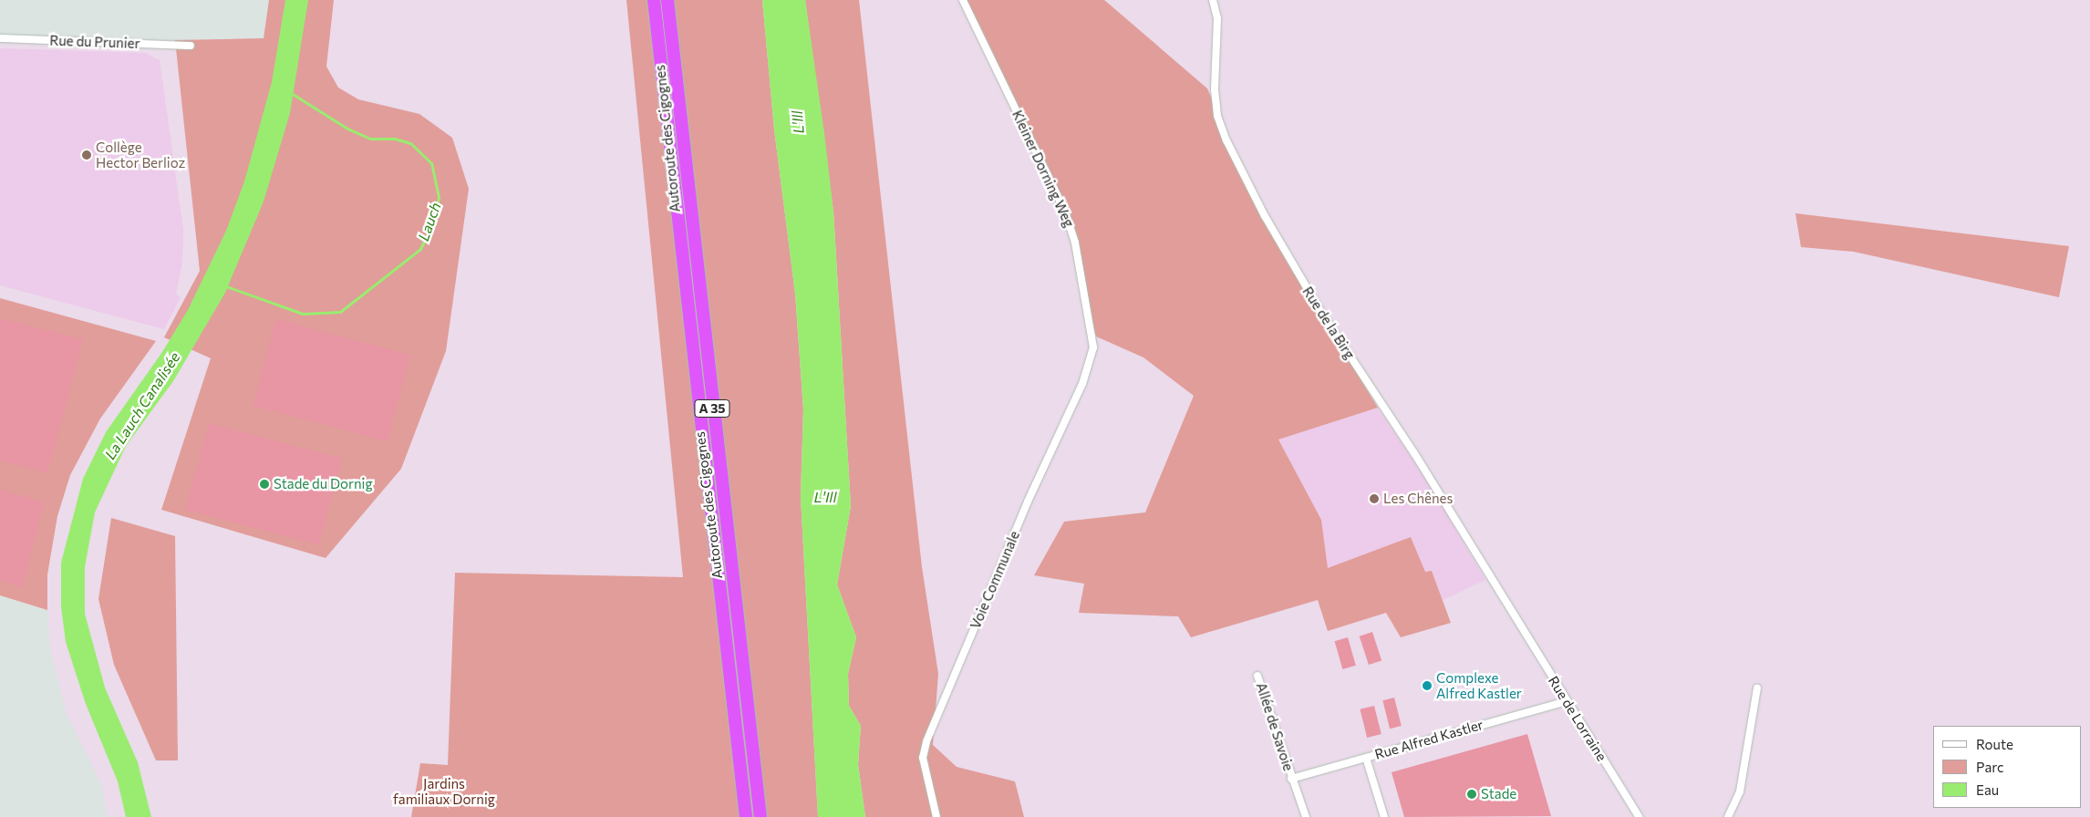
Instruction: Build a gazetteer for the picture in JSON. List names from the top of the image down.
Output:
{
  "streets": {
    "highway": ["Autoroute des Cigognes", "A 35"],
    "street": [
      "Rue du Prunier",
      "Kleiner Dorning Weg",
      "Rue de la Birg",
      "Voie Communale",
      "Rue de Lorraine",
      "Allée de Savoie",
      "Rue Alfred Kastler"
    ]
  },
  "crossings": [
    ["Kleiner Dorning Weg", "Voie Communale"],
    ["Rue de la Birg", "Rue de Lorraine"],
    ["Rue de Lorraine", "Rue Alfred Kastler"],
    ["Allée de Savoie", "Rue Alfred Kastler"]
  ],
  "water": ["L'Ill", "Lauch", "La Lauch Canalisée"],
  "parks": ["Jardins familiaux Dornig"],
  "places": [
    "Collège Hector Berlioz",
    "Stade du Dornig",
    "Les Chênes",
    "Complexe Alfred Kastler",
    "Stade"
  ],
  "legend": ["Route", "Parc", "Eau"]
}
